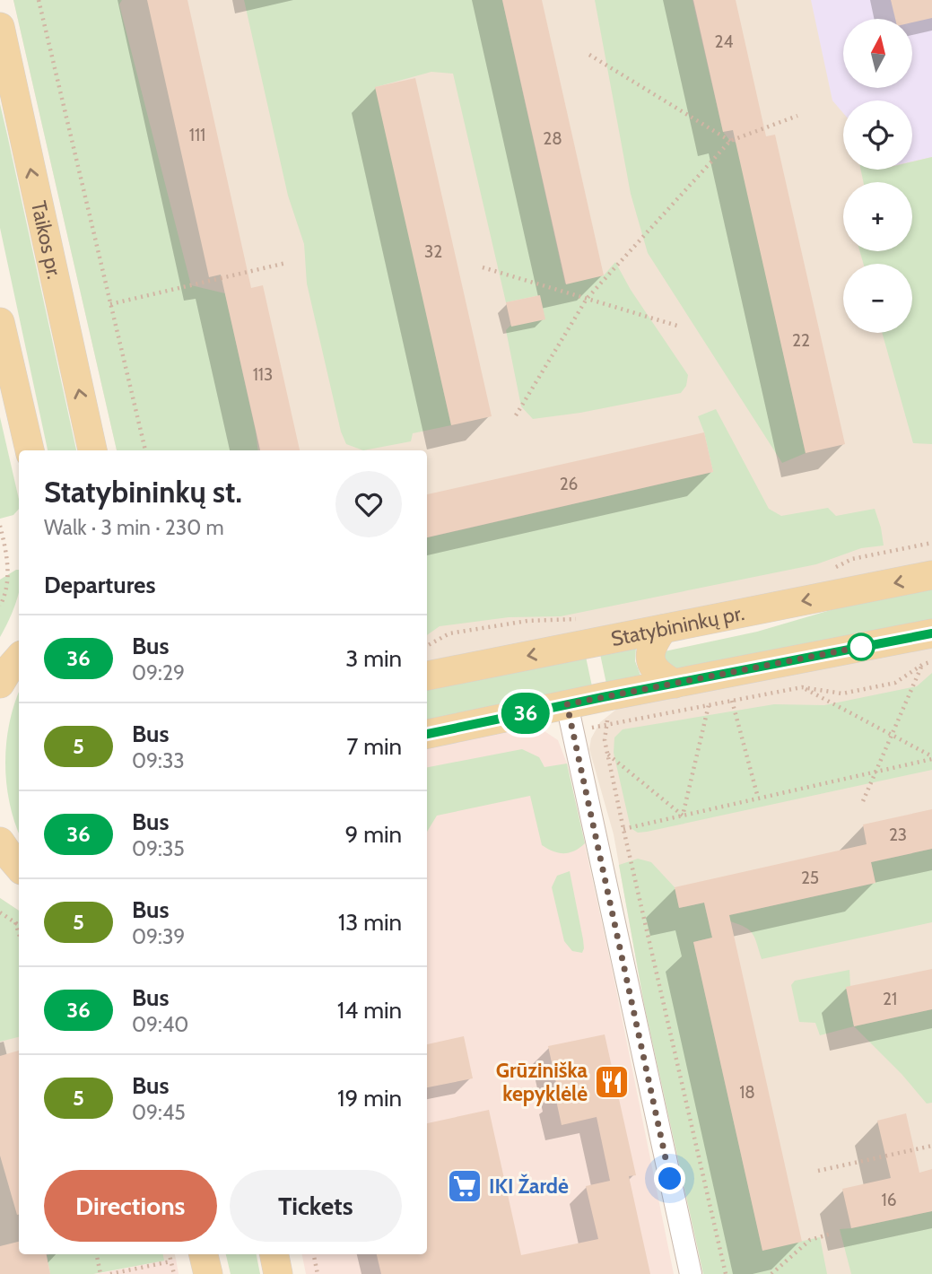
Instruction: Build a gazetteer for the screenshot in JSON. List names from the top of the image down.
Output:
{
  "streets": {
    "main road": ["Taikos pr.", "Statybininkų pr."]
  },
  "places": {
    "restaurant": ["Grūziniška kepyklėlė"],
    "supermarket": ["IKI Žardė"]
  },
  "lines": ["bus line 36"],
  "house_numbers": [
    "24",
    "111",
    "28",
    "32",
    "22",
    "113",
    "26",
    "23",
    "25",
    "21",
    "18",
    "16"
  ],
  "north": "top",
  "page": {
    "on_map": "36",
    "map_buttons": ["+", "−"],
    "heading": [
      ["Statybininkų st.", "Walk · 3 min · 230 m"],
      "Departures"
    ],
    "list": [
      {
        "mark": "36",
        "name": "Bus",
        "note": "09:29",
        "value": "3 min"
      },
      {
        "mark": "5",
        "name": "Bus",
        "note": "09:33",
        "value": "7 min"
      },
      {
        "mark": "36",
        "name": "Bus",
        "note": "09:35",
        "value": "9 min"
      },
      {
        "mark": "5",
        "name": "Bus",
        "note": "09:39",
        "value": "13 min"
      },
      {
        "mark": "36",
        "name": "Bus",
        "note": "09:40",
        "value": "14 min"
      },
      {
        "mark": "5",
        "name": "Bus",
        "note": "09:45",
        "value": "19 min"
      }
    ],
    "buttons": ["Directions", "Tickets"]
  }
}
